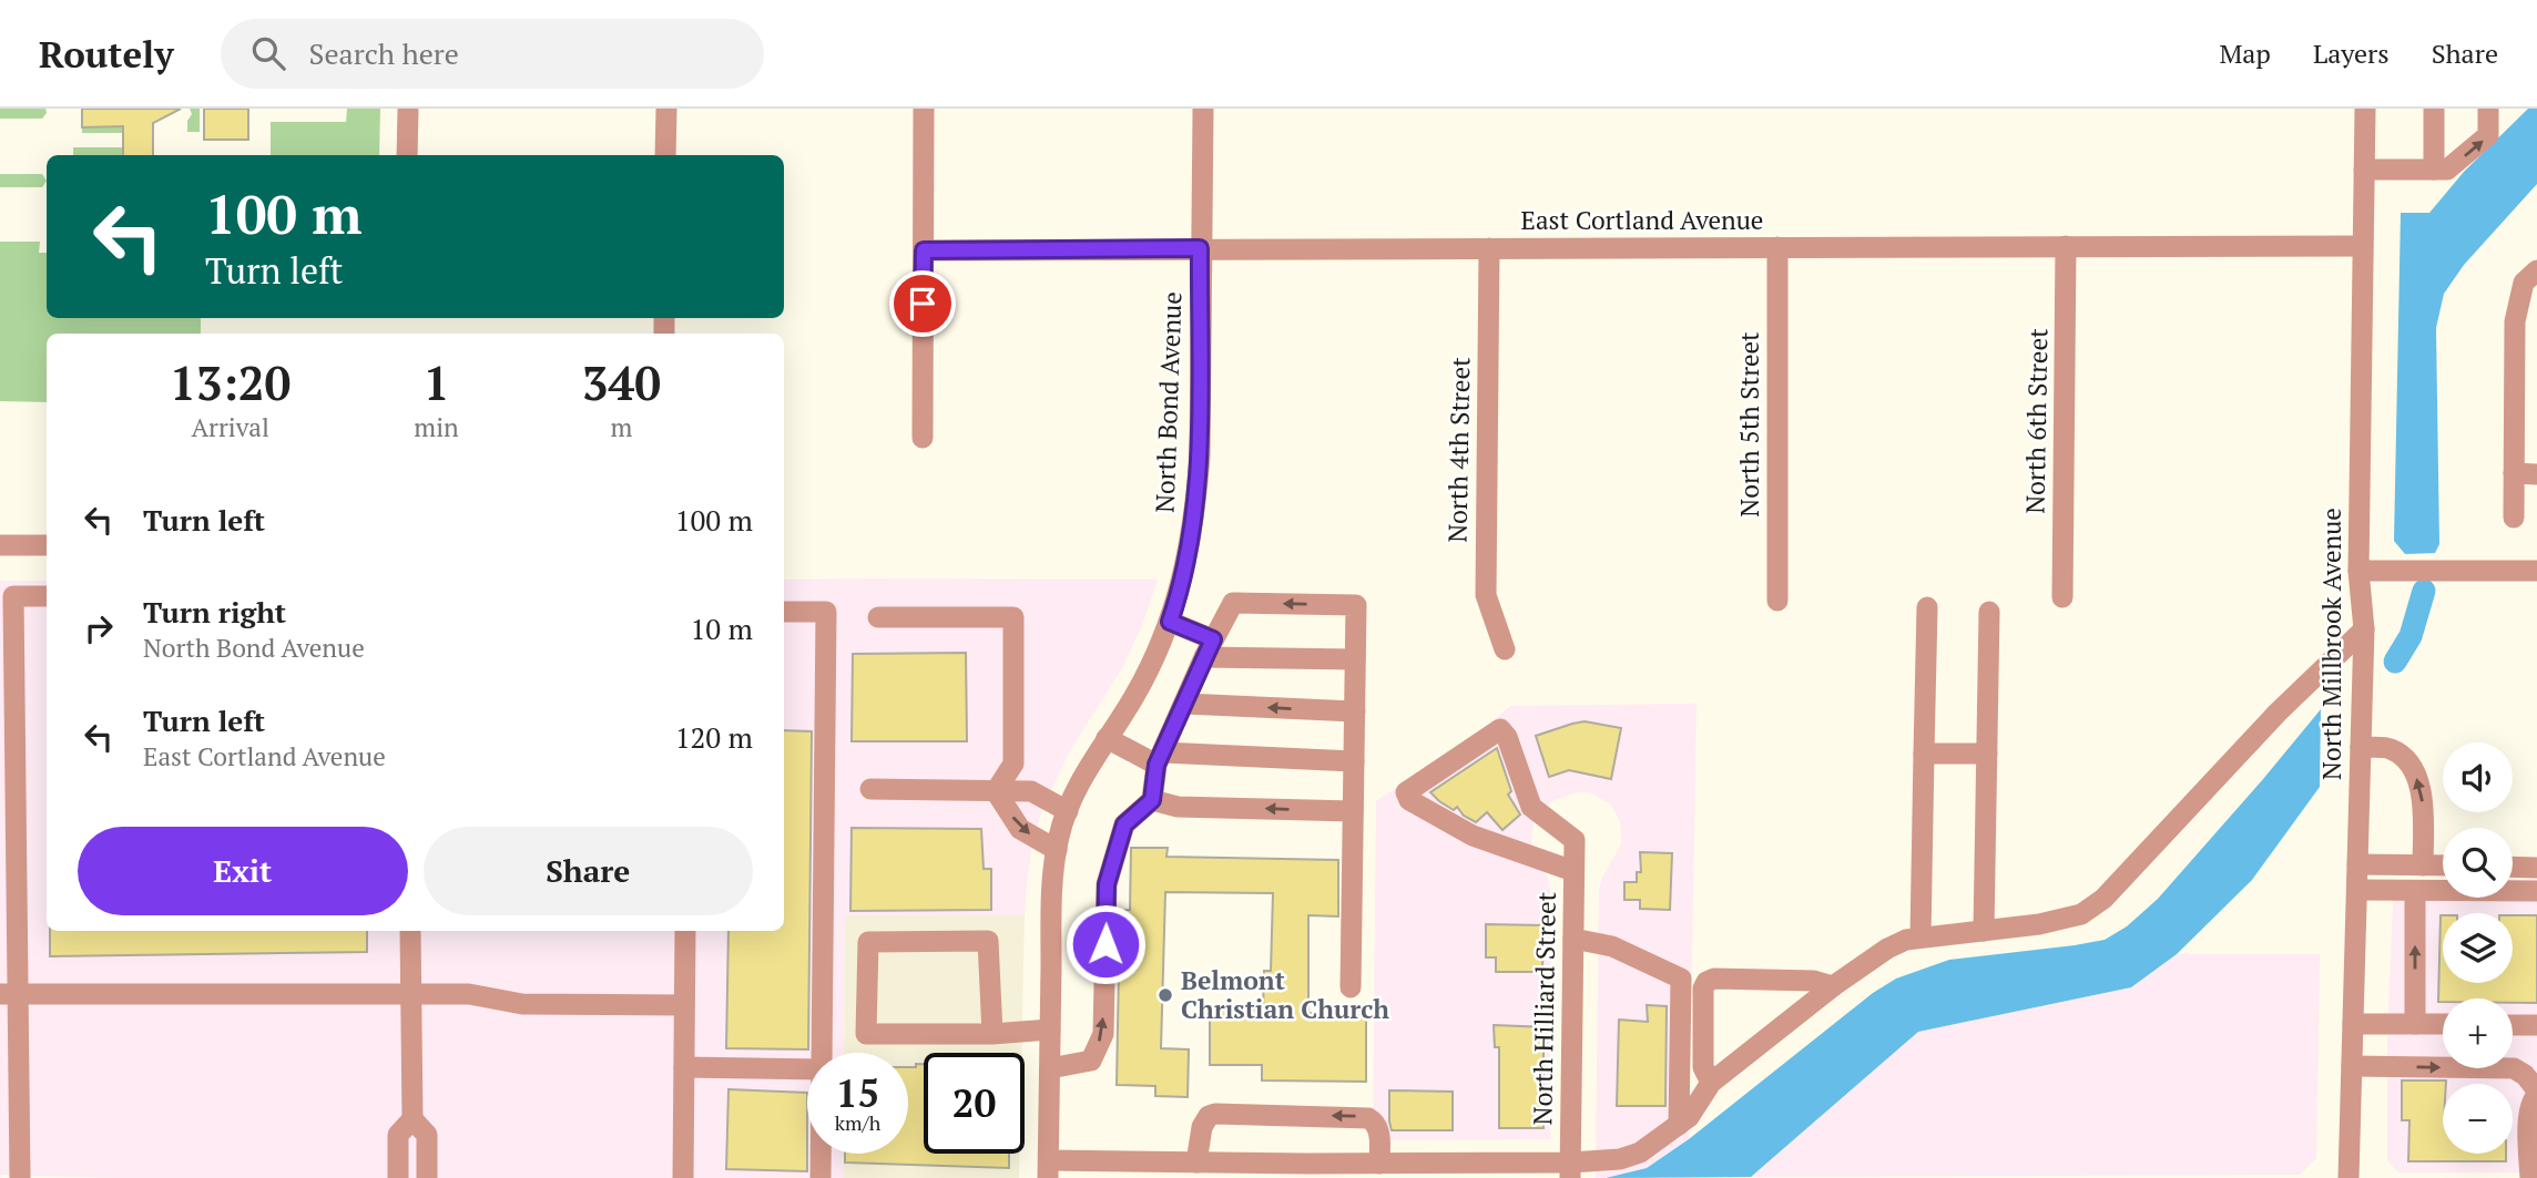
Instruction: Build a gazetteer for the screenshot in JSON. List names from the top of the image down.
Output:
{
  "streets": {
    "street": [
      "East Cortland Avenue",
      "North Bond Avenue",
      "North 6th Street",
      "North 5th Street",
      "North 4th Street",
      "North Millbrook Avenue",
      "North Hilliard Street"
    ]
  },
  "crossings": [
    ["East Cortland Avenue", "North Bond Avenue"],
    ["East Cortland Avenue", "North 6th Street"],
    ["East Cortland Avenue", "North 5th Street"],
    ["East Cortland Avenue", "North 4th Street"],
    ["East Cortland Avenue", "North Millbrook Avenue"]
  ],
  "places": ["Belmont Christian Church"],
  "page": {
    "header": "Routely",
    "search": "Search here",
    "nav": ["Map", "Layers", "Share"],
    "turn": ["100 m", "Turn left"],
    "eta": [
      "13:20",
      "Arrival",
      "1",
      "min",
      "340",
      "m"
    ],
    "list": [
      {
        "name": "Turn left",
        "value": "100 m"
      },
      {
        "name": "Turn right",
        "note": "North Bond Avenue",
        "value": "10 m"
      },
      {
        "name": "Turn left",
        "note": "East Cortland Avenue",
        "value": "120 m"
      }
    ],
    "map_buttons": ["+", "−"],
    "buttons": ["Exit", "Share"],
    "speed": "15 km/h",
    "limit": "20"
  }
}
